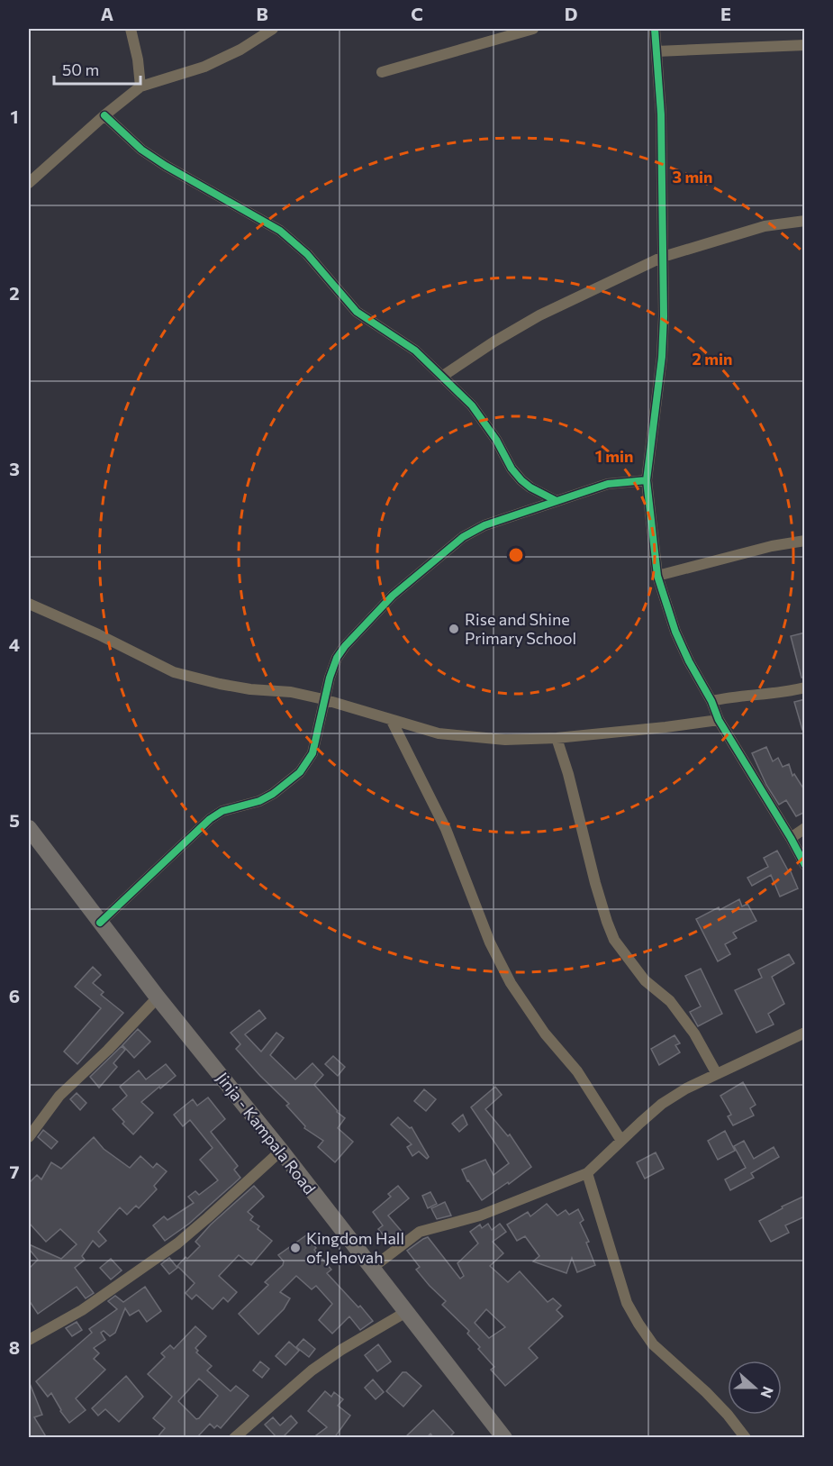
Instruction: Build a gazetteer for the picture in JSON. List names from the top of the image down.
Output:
{
  "streets": {
    "highway": ["Jinja - Kampala Road"]
  },
  "places": ["Rise and Shine Primary School", "Kingdom Hall of Jehovah"],
  "scale_bar": "50 m",
  "north": "right",
  "grid": {
    "columns": [
      "A",
      "B",
      "C",
      "D",
      "E"
    ],
    "rows": [
      "1",
      "2",
      "3",
      "4",
      "5",
      "6",
      "7",
      "8"
    ]
  },
  "rings": ["3 min", "2 min", "1 min"]
}
